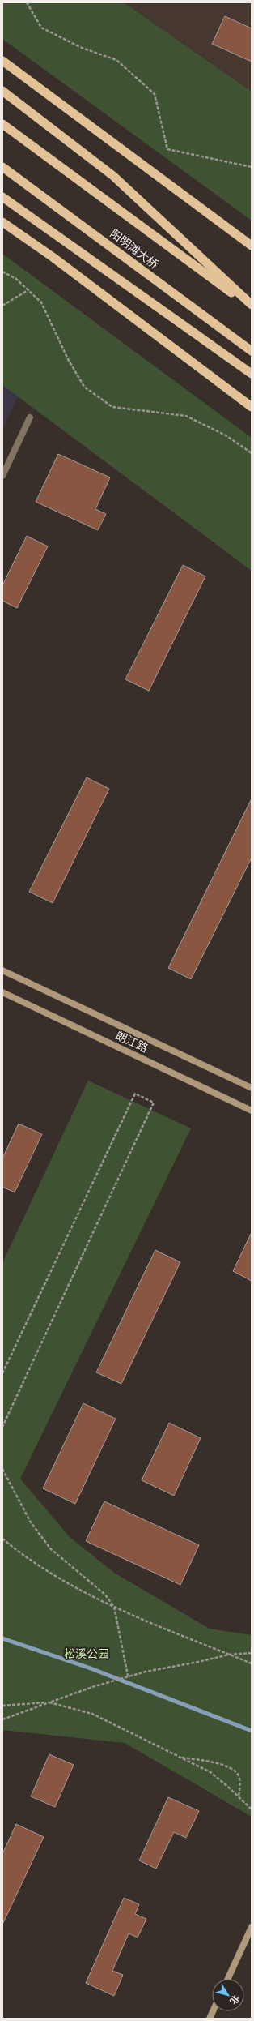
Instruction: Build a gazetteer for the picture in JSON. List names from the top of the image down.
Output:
{
  "streets": {
    "highway": ["阳明滩大桥"],
    "main road": ["朗江路"]
  },
  "parks": ["松溪公园"],
  "north": "bottom right"
}
